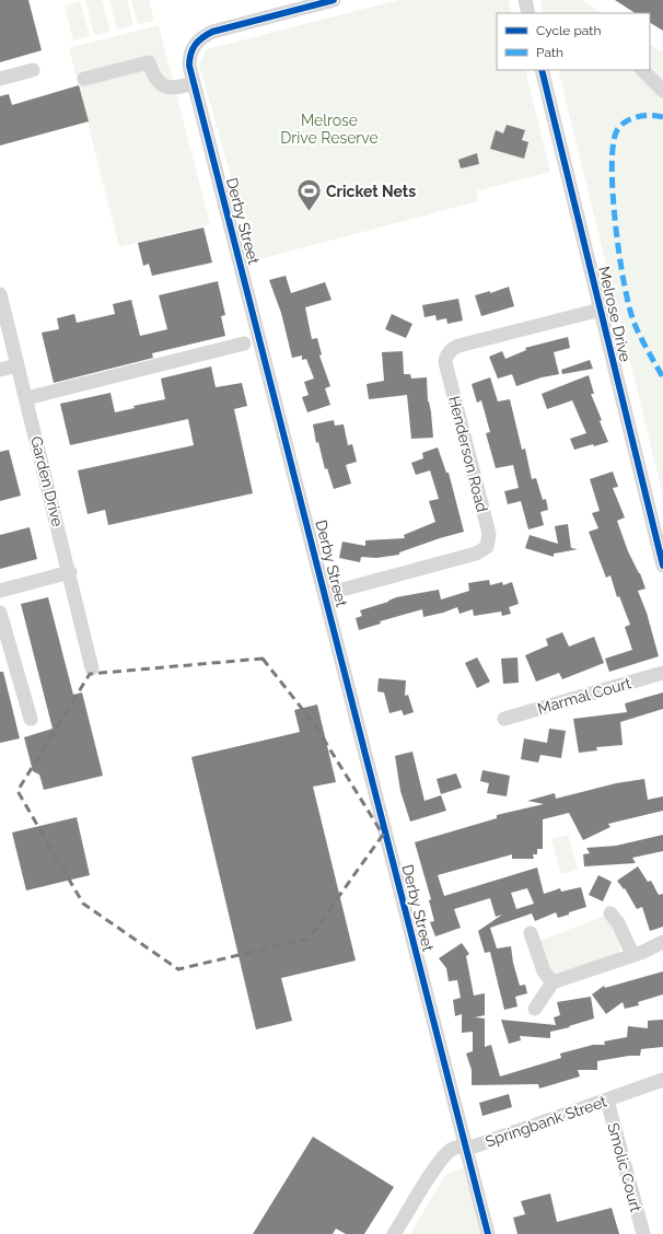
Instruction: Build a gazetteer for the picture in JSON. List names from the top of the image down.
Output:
{
  "streets": {
    "street": [
      "Derby Street",
      "Melrose Drive",
      "Henderson Road",
      "Garden Drive",
      "Marmal Court",
      "Springbank Street",
      "Smolic Court"
    ]
  },
  "crossings": [
    ["Derby Street", "Henderson Road"],
    ["Derby Street", "Springbank Street"],
    ["Melrose Drive", "Henderson Road"],
    ["Springbank Street", "Smolic Court"]
  ],
  "parks": ["Melrose Drive Reserve"],
  "places": {
    "sports": ["Cricket Nets"]
  },
  "legend": ["Cycle path", "Path"]
}
